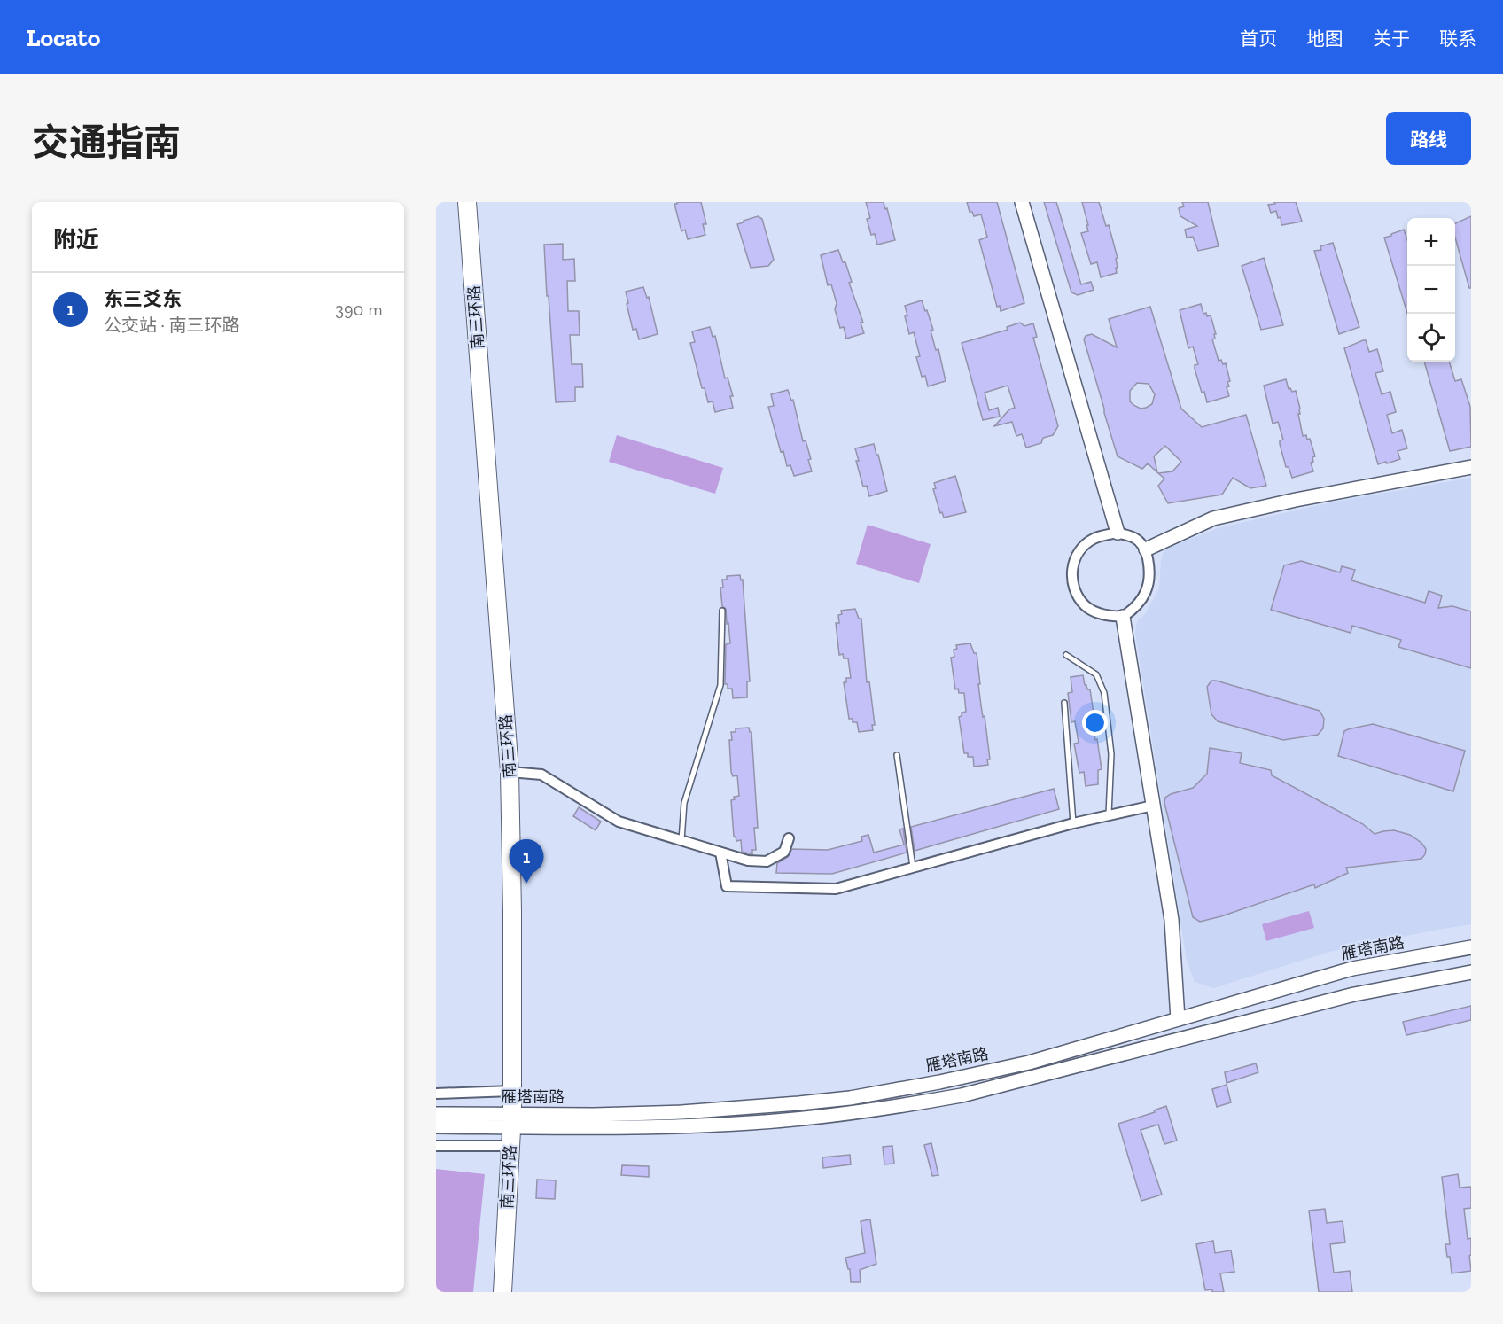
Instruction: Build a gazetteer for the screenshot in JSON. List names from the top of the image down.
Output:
{
  "streets": {
    "highway": ["南三环路"],
    "main road": ["雁塔南路"]
  },
  "crossings": [
    ["南三环路", "雁塔南路"]
  ],
  "page": {
    "header": "Locato",
    "nav": [
      "首页",
      "地图",
      "关于",
      "联系"
    ],
    "title": "交通指南",
    "buttons": "路线",
    "heading": "附近",
    "map_buttons": ["+", "−"],
    "list": [
      {
        "mark": "1",
        "name": "东三爻东",
        "note": "公交站 · 南三环路",
        "value": "390 m"
      }
    ],
    "pins": "1"
  }
}
